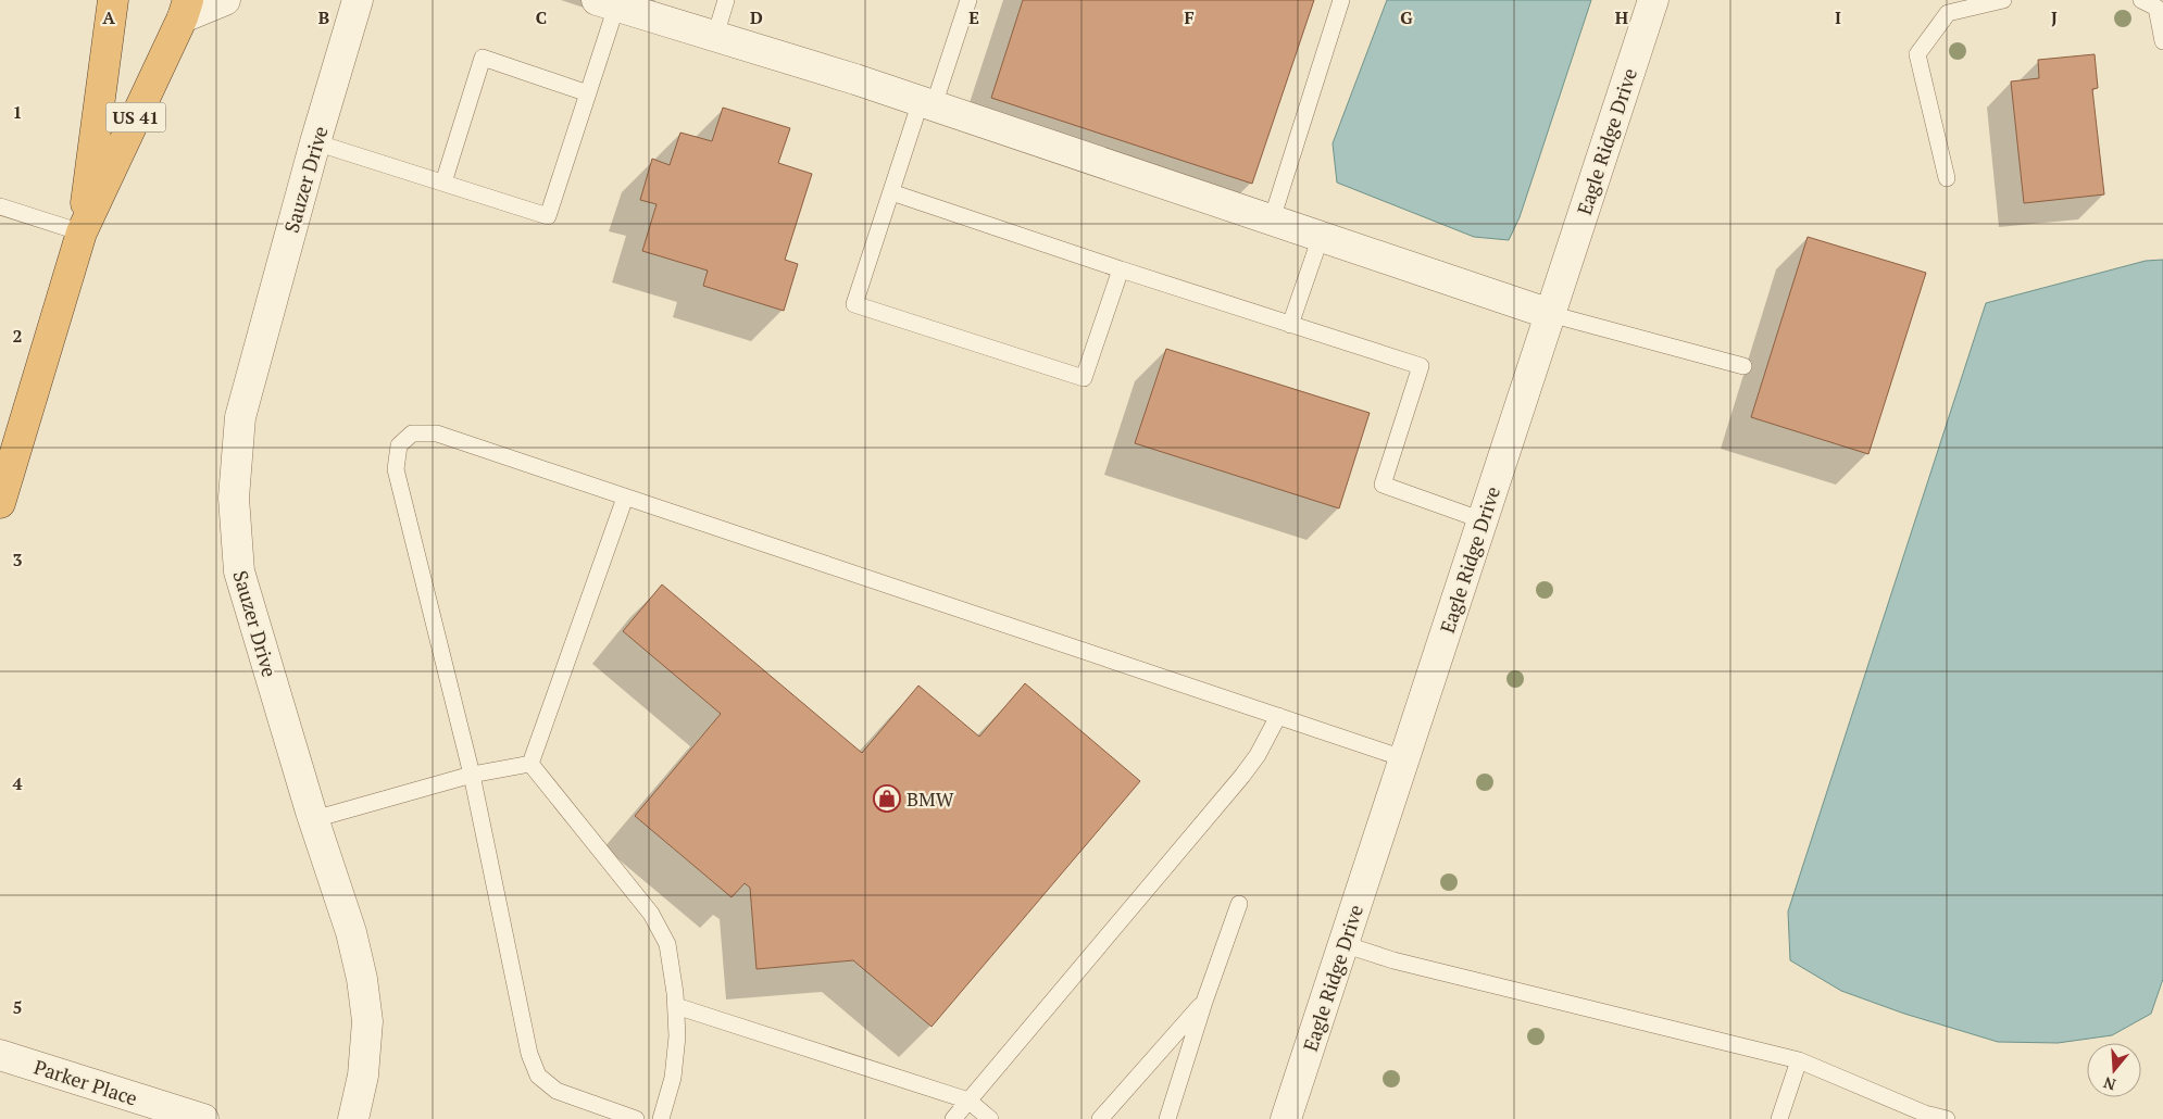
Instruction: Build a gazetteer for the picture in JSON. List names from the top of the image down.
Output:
{
  "streets": {
    "highway": ["US 41"],
    "street": ["Eagle Ridge Drive", "Sauzer Drive", "Parker Place"]
  },
  "places": {
    "shop": ["BMW"]
  },
  "north": "bottom",
  "grid": {
    "columns": [
      "A",
      "B",
      "C",
      "D",
      "E",
      "F",
      "G",
      "H",
      "I",
      "J"
    ],
    "rows": [
      "1",
      "2",
      "3",
      "4",
      "5"
    ]
  }
}
